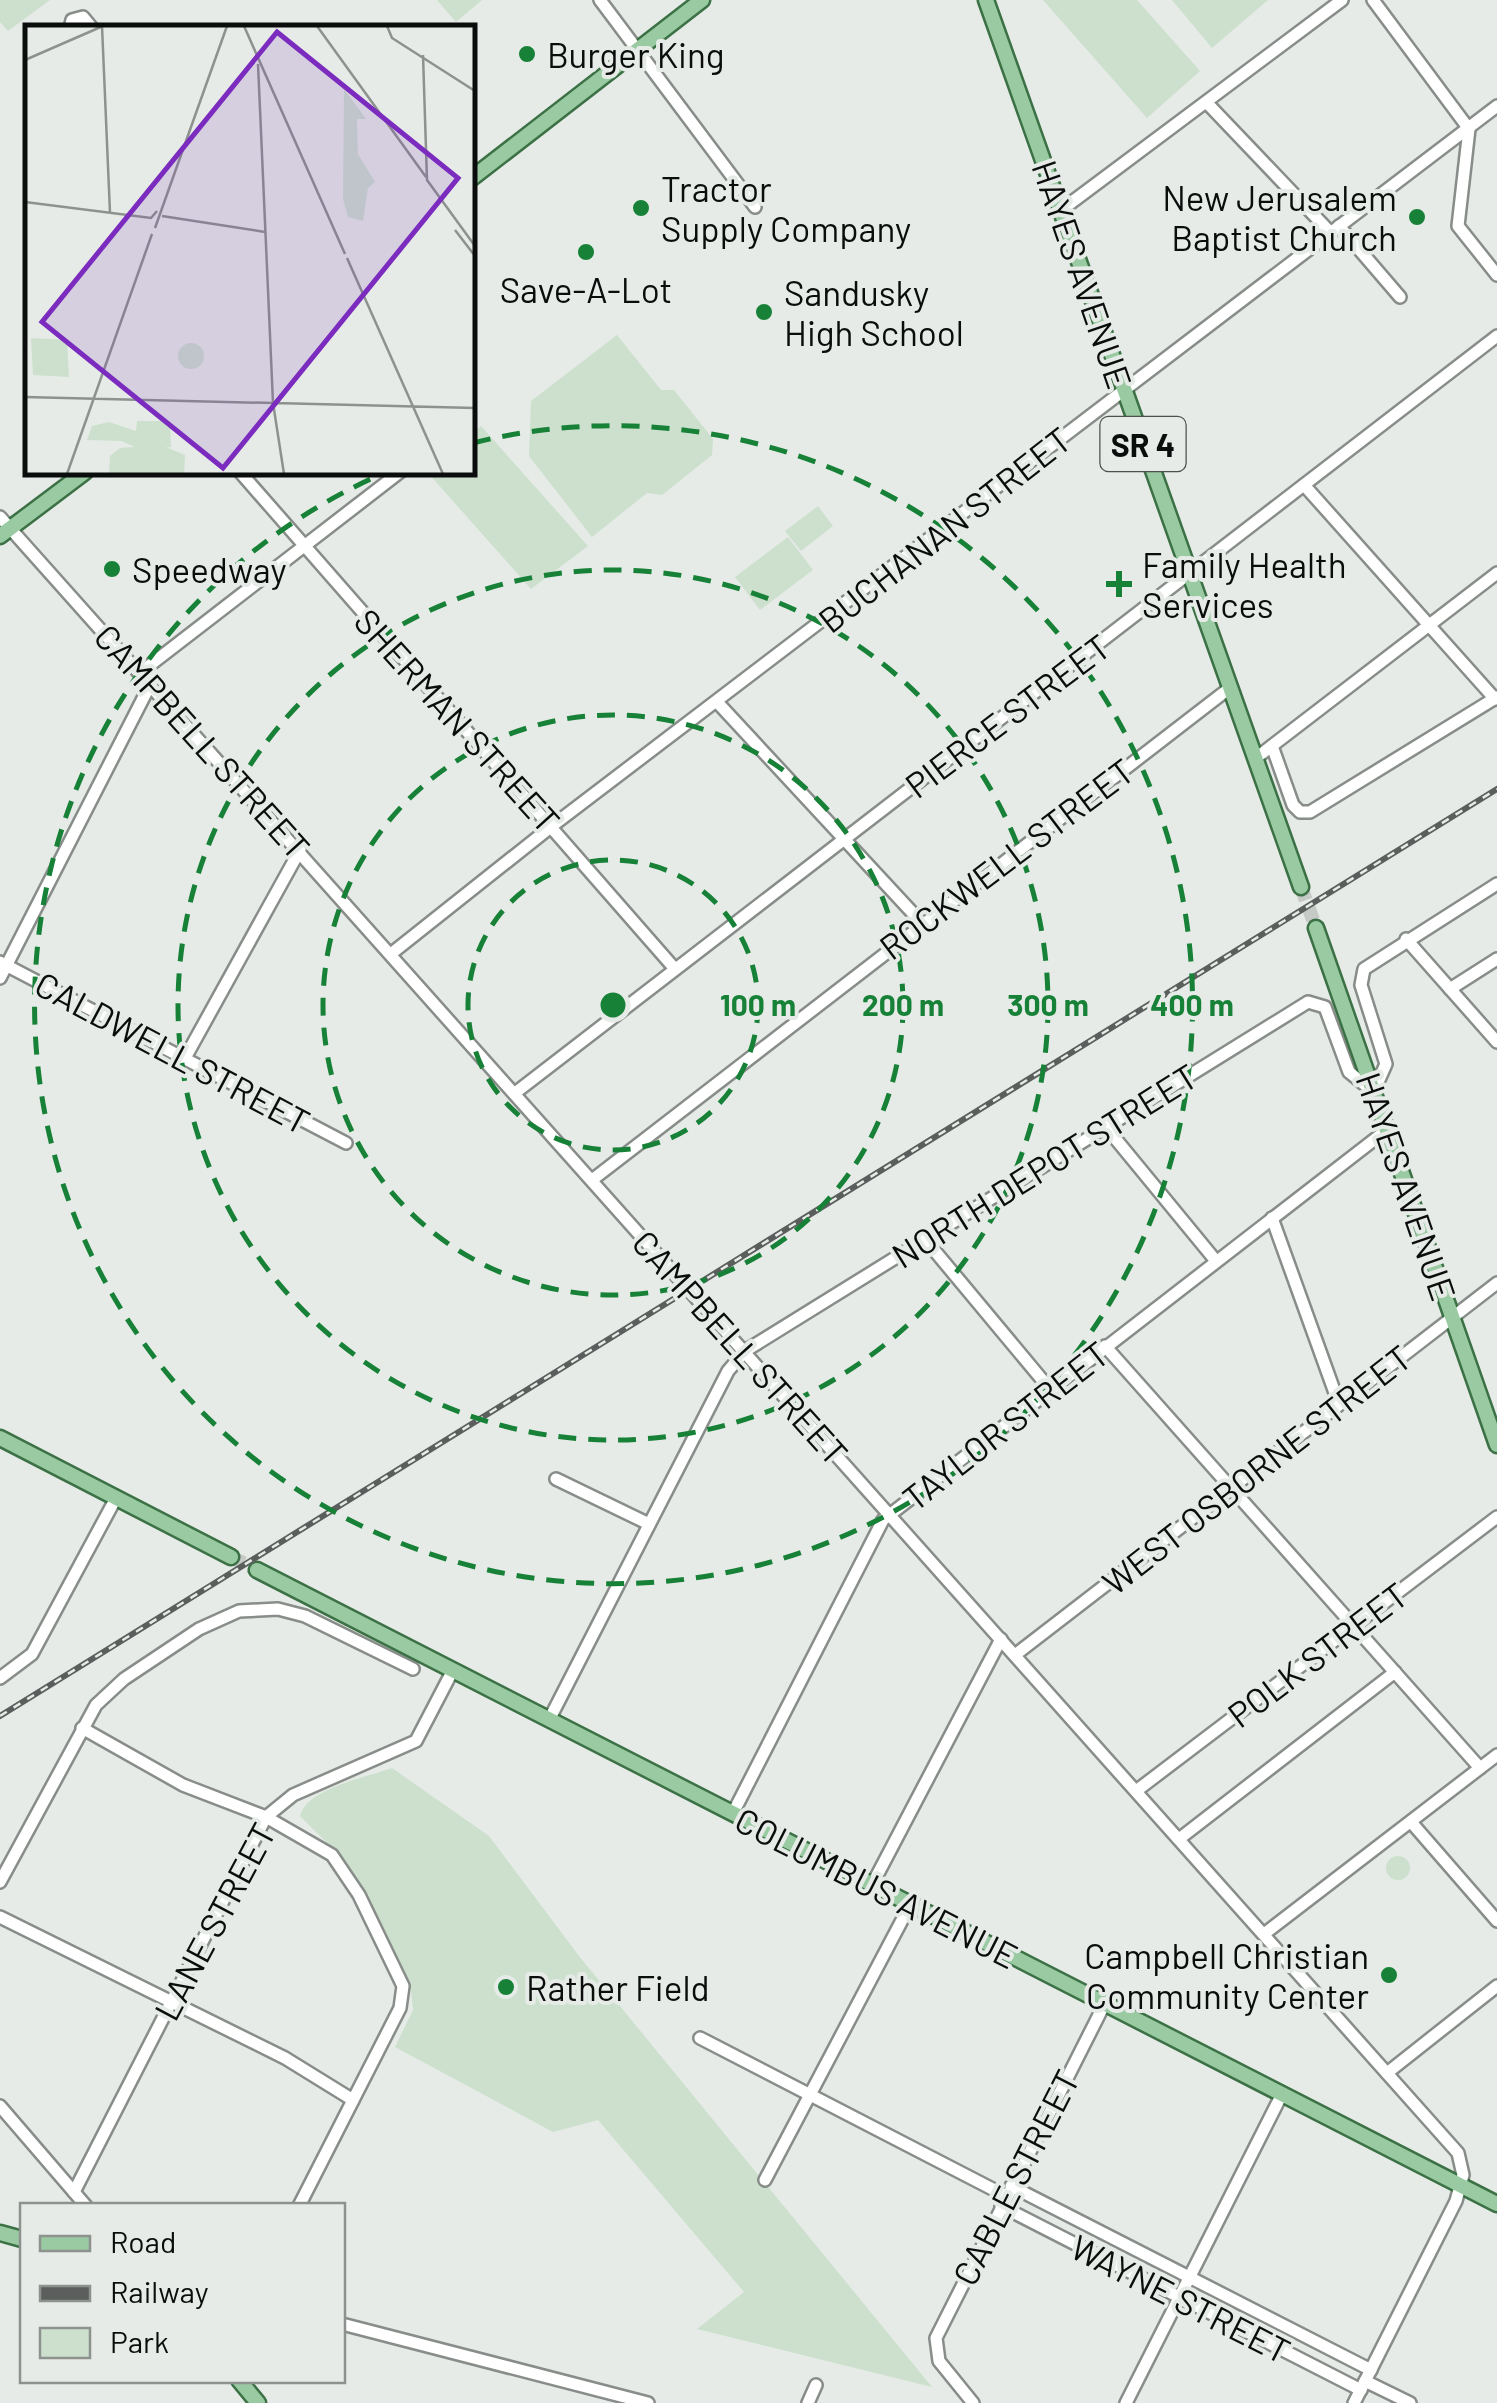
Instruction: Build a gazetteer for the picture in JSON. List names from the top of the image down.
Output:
{
  "streets": {
    "main road": ["HAYES AVENUE", "SR 4", "COLUMBUS AVENUE"],
    "street": [
      "BUCHANAN STREET",
      "PIERCE STREET",
      "SHERMAN STREET",
      "CAMPBELL STREET",
      "ROCKWELL STREET",
      "CALDWELL STREET",
      "NORTH DEPOT STREET",
      "TAYLOR STREET",
      "WEST OSBORNE STREET",
      "POLK STREET",
      "LANE STREET",
      "CABLE STREET",
      "WAYNE STREET"
    ]
  },
  "crossings": [
    ["HAYES AVENUE", "BUCHANAN STREET"],
    ["HAYES AVENUE", "PIERCE STREET"],
    ["HAYES AVENUE", "ROCKWELL STREET"],
    ["HAYES AVENUE", "NORTH DEPOT STREET"],
    ["HAYES AVENUE", "TAYLOR STREET"],
    ["HAYES AVENUE", "WEST OSBORNE STREET"],
    ["BUCHANAN STREET", "SHERMAN STREET"],
    ["BUCHANAN STREET", "CAMPBELL STREET"],
    ["PIERCE STREET", "SHERMAN STREET"],
    ["PIERCE STREET", "CAMPBELL STREET"],
    ["CAMPBELL STREET", "ROCKWELL STREET"],
    ["CAMPBELL STREET", "NORTH DEPOT STREET"],
    ["CAMPBELL STREET", "TAYLOR STREET"],
    ["CAMPBELL STREET", "WEST OSBORNE STREET"],
    ["CAMPBELL STREET", "POLK STREET"],
    ["CAMPBELL STREET", "COLUMBUS AVENUE"],
    ["TAYLOR STREET", "COLUMBUS AVENUE"],
    ["COLUMBUS AVENUE", "LANE STREET"],
    ["COLUMBUS AVENUE", "CABLE STREET"],
    ["CABLE STREET", "WAYNE STREET"]
  ],
  "places": {
    "other": [
      "Burger King",
      "Tractor Supply Company",
      "New Jerusalem Baptist Church",
      "Save-A-Lot",
      "Sandusky High School",
      "Speedway",
      "Campbell Christian Community Center",
      "Rather Field"
    ],
    "health": ["Family Health Services"]
  },
  "legend": ["Road", "Railway", "Park"],
  "rings": [
    "100 m",
    "200 m",
    "300 m",
    "400 m"
  ]
}
